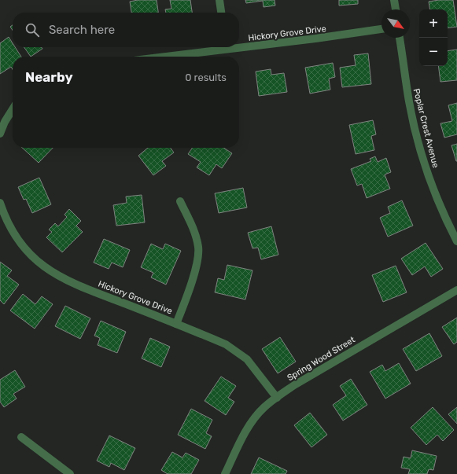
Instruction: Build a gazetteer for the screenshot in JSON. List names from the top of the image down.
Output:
{
  "streets": {
    "street": ["Hickory Grove Drive", "Poplar Crest Avenue", "Spring Wood Street"]
  },
  "crossings": [
    ["Hickory Grove Drive", "Spring Wood Street"]
  ],
  "north": "bottom right",
  "page": {
    "map_buttons": ["+", "−"],
    "search": "Search here",
    "heading": ["Nearby", "0 results"]
  }
}
